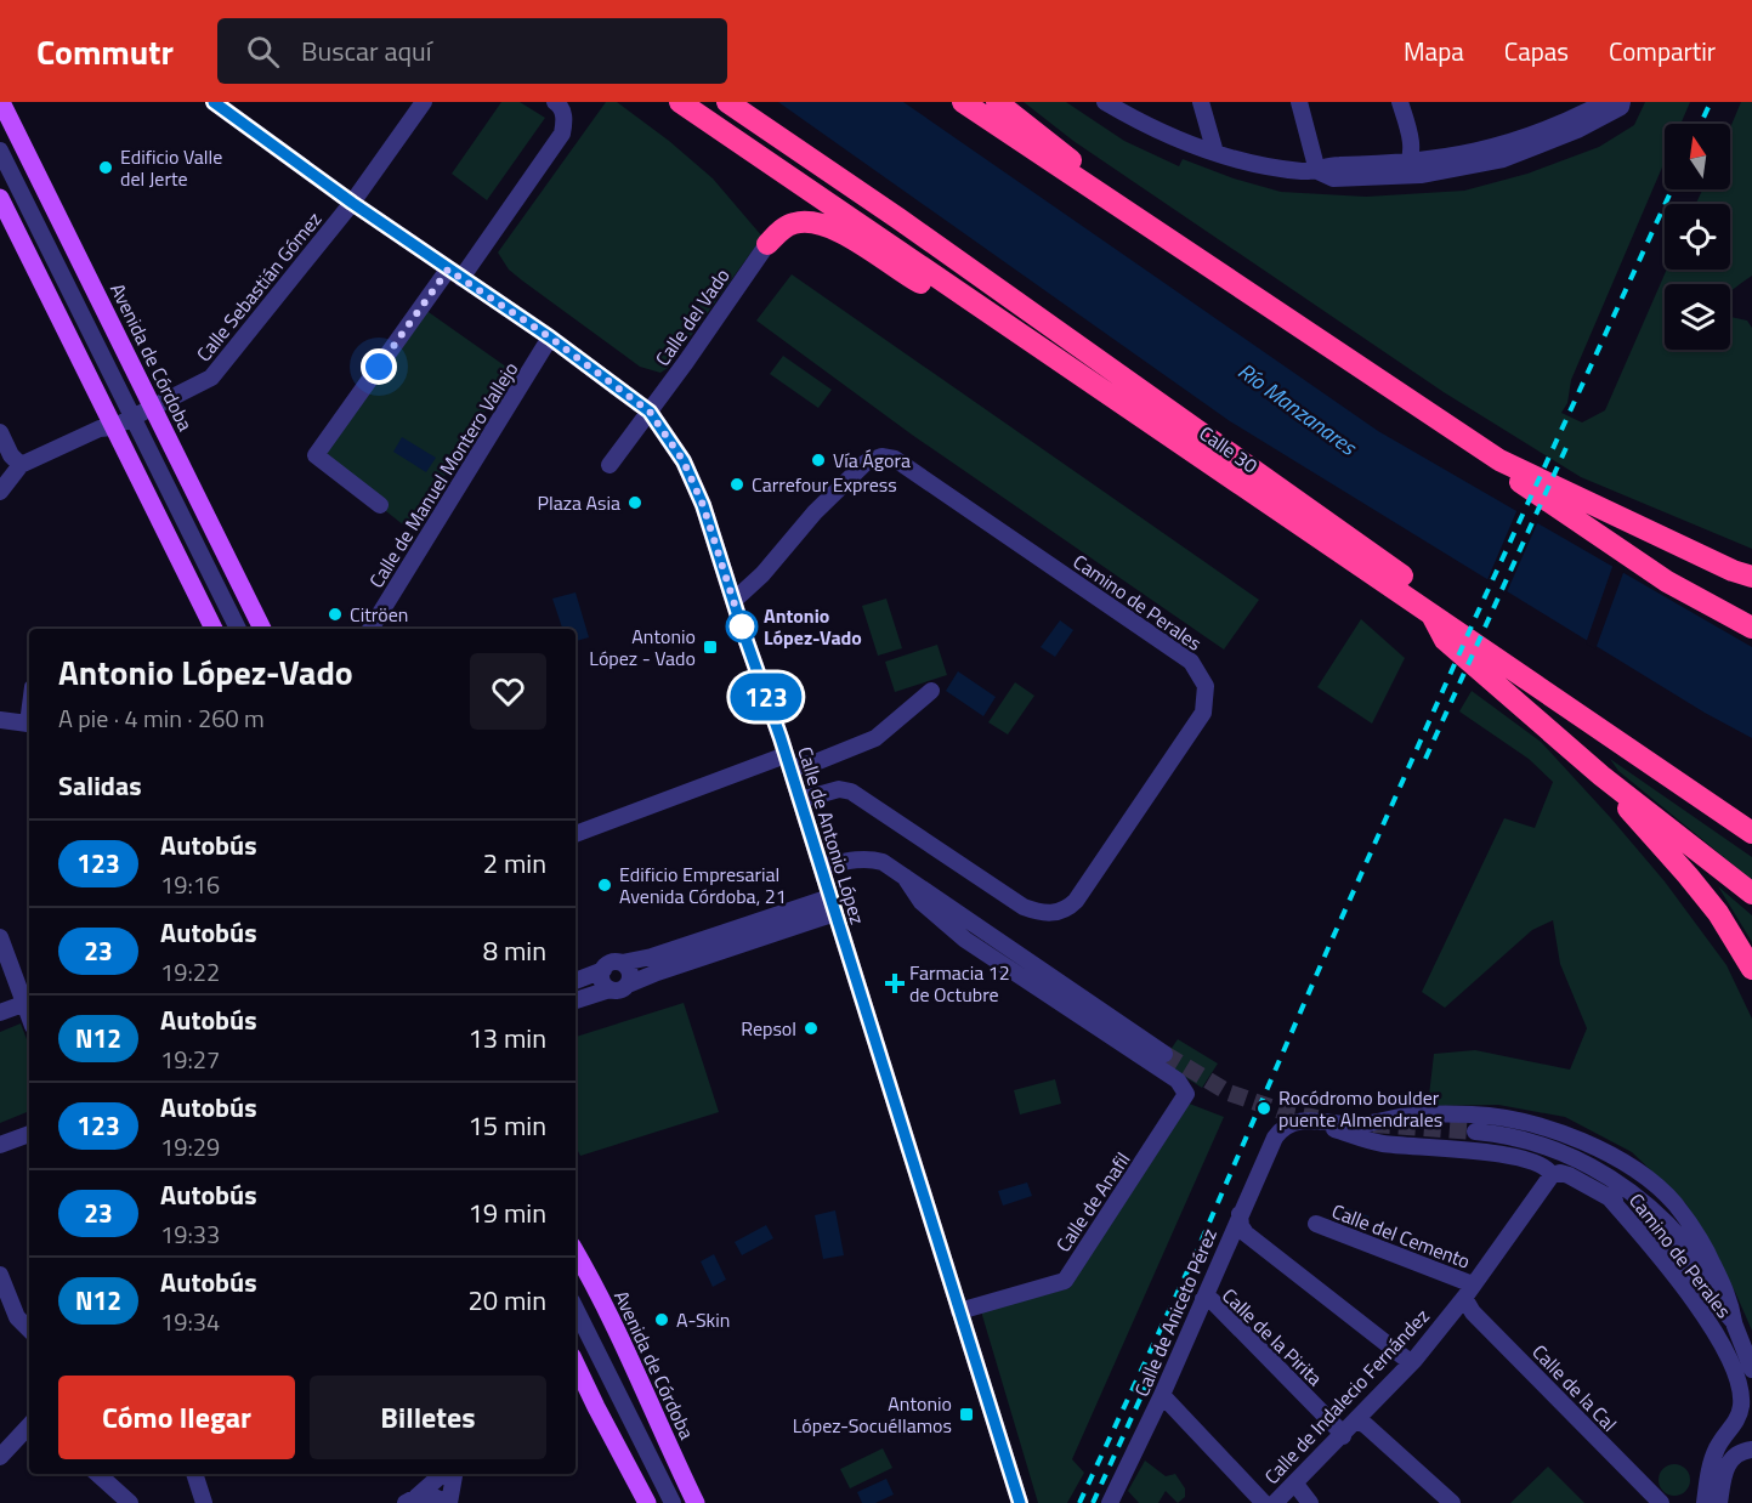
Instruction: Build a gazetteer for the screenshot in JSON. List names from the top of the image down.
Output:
{
  "streets": {
    "highway": ["Calle 30"],
    "main road": ["Avenida de Córdoba"],
    "street": [
      "Calle Sebastián Gómez",
      "Calle del Vado",
      "Calle de Manuel Montero Vallejo",
      "Camino de Perales",
      "Calle de Antonio López",
      "Calle de Anafil",
      "Calle del Cemento",
      "Calle de Aniceto Pérez",
      "Calle de la Pirita",
      "Calle de la Cal",
      "Calle de Indalecio Fernández"
    ]
  },
  "crossings": [
    ["Calle Sebastián Gómez", "Avenida de Córdoba"],
    ["Calle Sebastián Gómez", "Calle de Antonio López"],
    ["Calle del Vado", "Calle de Antonio López"],
    ["Calle de Manuel Montero Vallejo", "Calle de Antonio López"],
    ["Camino de Perales", "Calle de Antonio López"],
    ["Camino de Perales", "Calle de Aniceto Pérez"],
    ["Camino de Perales", "Calle de Indalecio Fernández"],
    ["Calle de Antonio López", "Calle de Anafil"],
    ["Calle del Cemento", "Calle de la Cal"],
    ["Calle del Cemento", "Calle de Indalecio Fernández"],
    ["Calle de Aniceto Pérez", "Calle de la Pirita"],
    ["Calle de la Pirita", "Calle de Indalecio Fernández"],
    ["Calle de la Cal", "Calle de Indalecio Fernández"]
  ],
  "water": ["Río Manzanares"],
  "places": {
    "other": [
      "Edificio Valle del Jerte",
      "Vía Ágora",
      "Carrefour Express",
      "Plaza Asia",
      "Citröen",
      "Antonio López-Vado",
      "Edificio Empresarial Avenida Córdoba, 21",
      "Repsol",
      "Rocódromo boulder puente Almendrales",
      "A-Skin"
    ],
    "transit": ["Antonio López - Vado", "Antonio López-Socuéllamos"],
    "health": ["Farmacia 12 de Octubre"]
  },
  "lines": ["bus line 123"],
  "north": "top",
  "page": {
    "header": "Commutr",
    "search": "Buscar aquí",
    "nav": ["Mapa", "Capas", "Compartir"],
    "on_map": "123",
    "heading": [
      ["Antonio López-Vado", "A pie · 4 min · 260 m"],
      "Salidas"
    ],
    "list": [
      {
        "mark": "123",
        "name": "Autobús",
        "note": "19:16",
        "value": "2 min"
      },
      {
        "mark": "23",
        "name": "Autobús",
        "note": "19:22",
        "value": "8 min"
      },
      {
        "mark": "N12",
        "name": "Autobús",
        "note": "19:27",
        "value": "13 min"
      },
      {
        "mark": "123",
        "name": "Autobús",
        "note": "19:29",
        "value": "15 min"
      },
      {
        "mark": "23",
        "name": "Autobús",
        "note": "19:33",
        "value": "19 min"
      },
      {
        "mark": "N12",
        "name": "Autobús",
        "note": "19:34",
        "value": "20 min"
      }
    ],
    "buttons": ["Cómo llegar", "Billetes"]
  }
}
